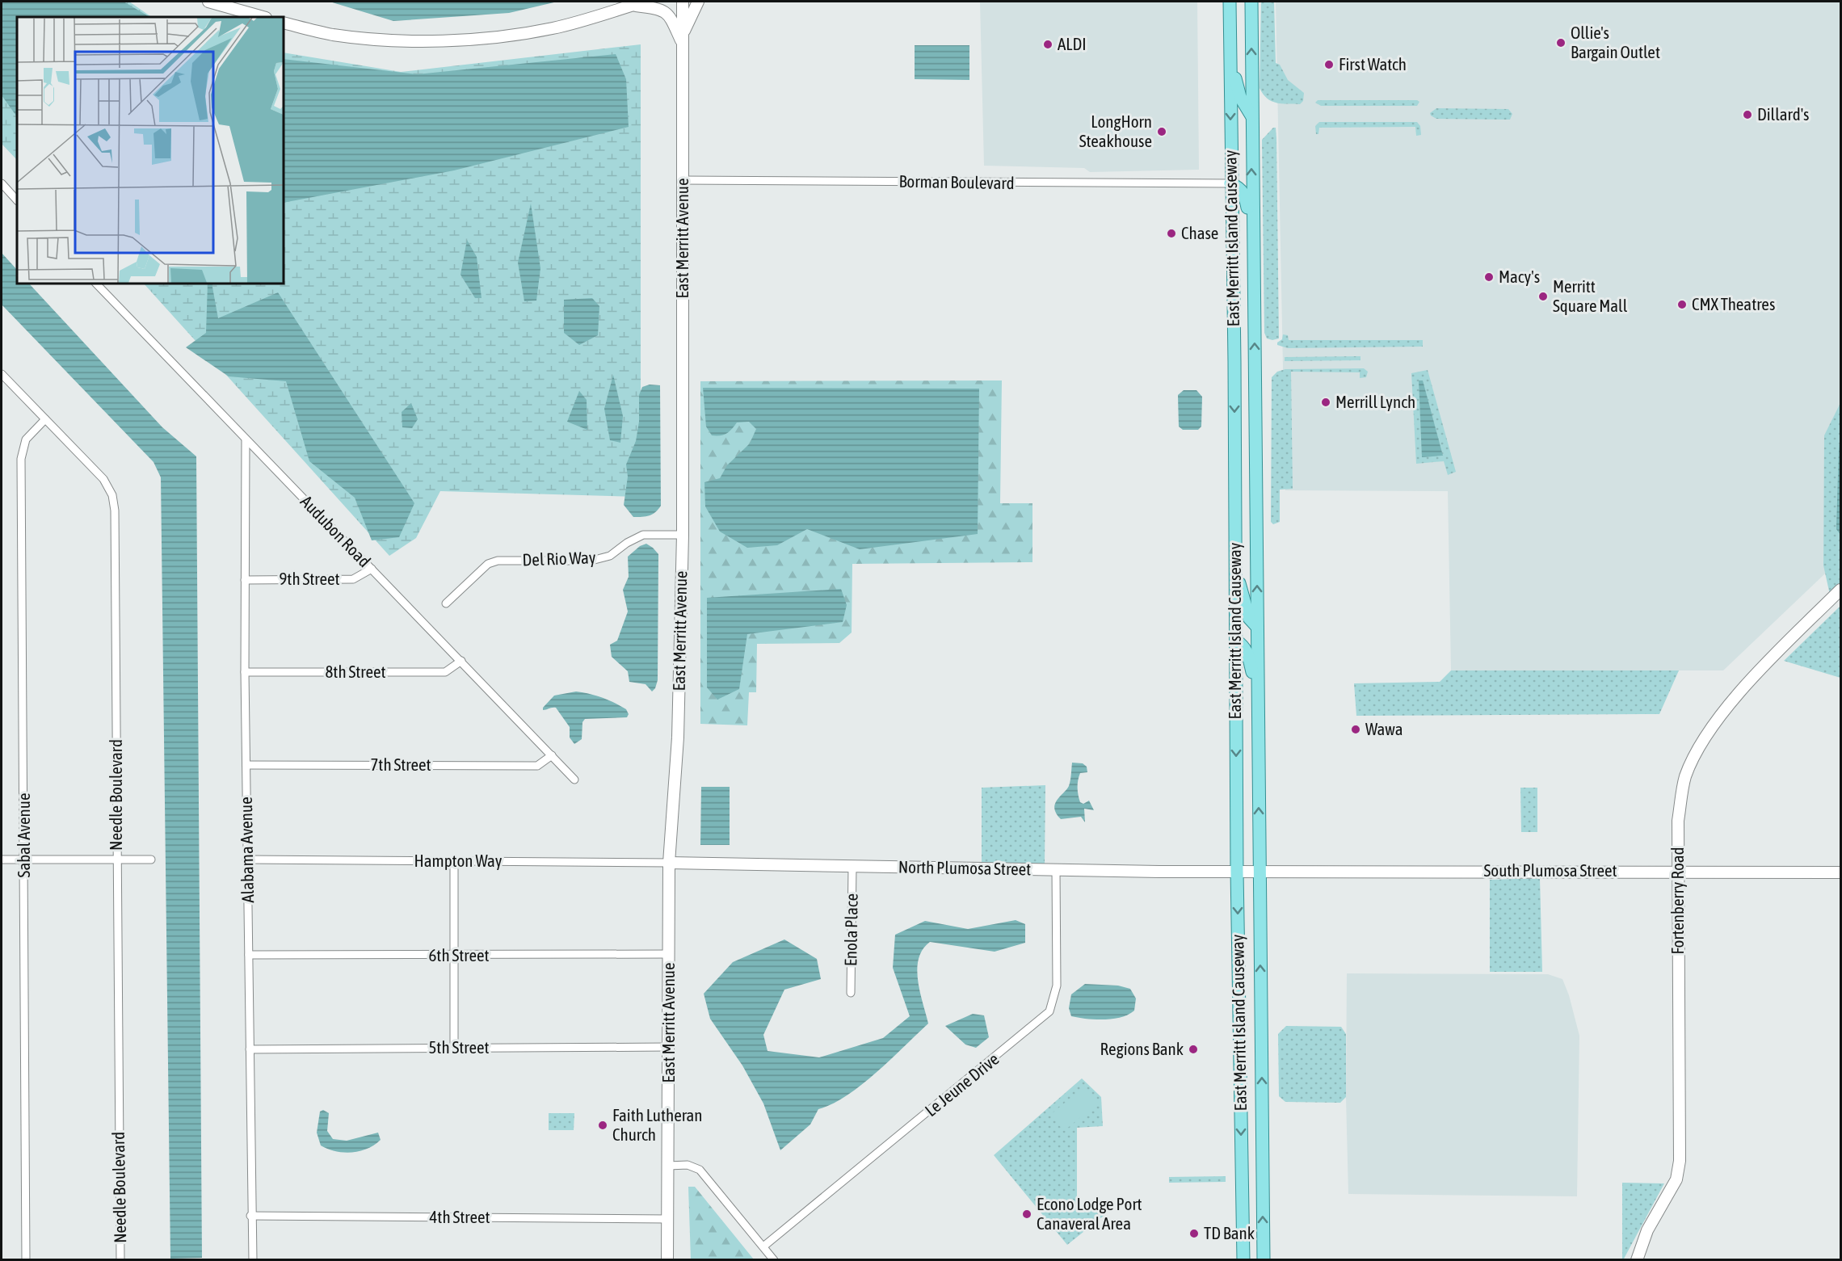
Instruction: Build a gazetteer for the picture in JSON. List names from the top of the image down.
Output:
{
  "streets": {
    "main road": ["East Merritt Island Causeway"],
    "street": [
      "Borman Boulevard",
      "East Merritt Avenue",
      "Audubon Road",
      "Del Rio Way",
      "9th Street",
      "8th Street",
      "7th Street",
      "Needle Boulevard",
      "Sabal Avenue",
      "Alabama Avenue",
      "Hampton Way",
      "North Plumosa Street",
      "South Plumosa Street",
      "Fortenberry Road",
      "Enola Place",
      "6th Street",
      "5th Street",
      "Le Jeune Drive",
      "4th Street"
    ]
  },
  "crossings": [
    ["Borman Boulevard", "East Merritt Avenue"],
    ["Borman Boulevard", "East Merritt Island Causeway"],
    ["East Merritt Avenue", "Del Rio Way"],
    ["East Merritt Avenue", "Hampton Way"],
    ["East Merritt Avenue", "North Plumosa Street"],
    ["East Merritt Avenue", "6th Street"],
    ["East Merritt Avenue", "5th Street"],
    ["East Merritt Avenue", "4th Street"],
    ["East Merritt Island Causeway", "North Plumosa Street"],
    ["East Merritt Island Causeway", "South Plumosa Street"],
    ["Audubon Road", "9th Street"],
    ["Audubon Road", "8th Street"],
    ["Audubon Road", "7th Street"],
    ["Audubon Road", "Alabama Avenue"],
    ["9th Street", "Alabama Avenue"],
    ["8th Street", "Alabama Avenue"],
    ["7th Street", "Alabama Avenue"],
    ["Needle Boulevard", "Sabal Avenue"],
    ["Alabama Avenue", "Hampton Way"],
    ["Alabama Avenue", "6th Street"],
    ["Alabama Avenue", "5th Street"],
    ["Alabama Avenue", "4th Street"],
    ["Hampton Way", "North Plumosa Street"],
    ["North Plumosa Street", "South Plumosa Street"],
    ["North Plumosa Street", "Enola Place"],
    ["North Plumosa Street", "Le Jeune Drive"],
    ["South Plumosa Street", "Fortenberry Road"]
  ],
  "places": [
    "Ollie's Bargain Outlet",
    "ALDI",
    "First Watch",
    "Dillard's",
    "LongHorn Steakhouse",
    "Chase",
    "Macy's",
    "Merritt Square Mall",
    "CMX Theatres",
    "Merrill Lynch",
    "Wawa",
    "Regions Bank",
    "Faith Lutheran Church",
    "Econo Lodge Port Canaveral Area",
    "TD Bank"
  ]
}
